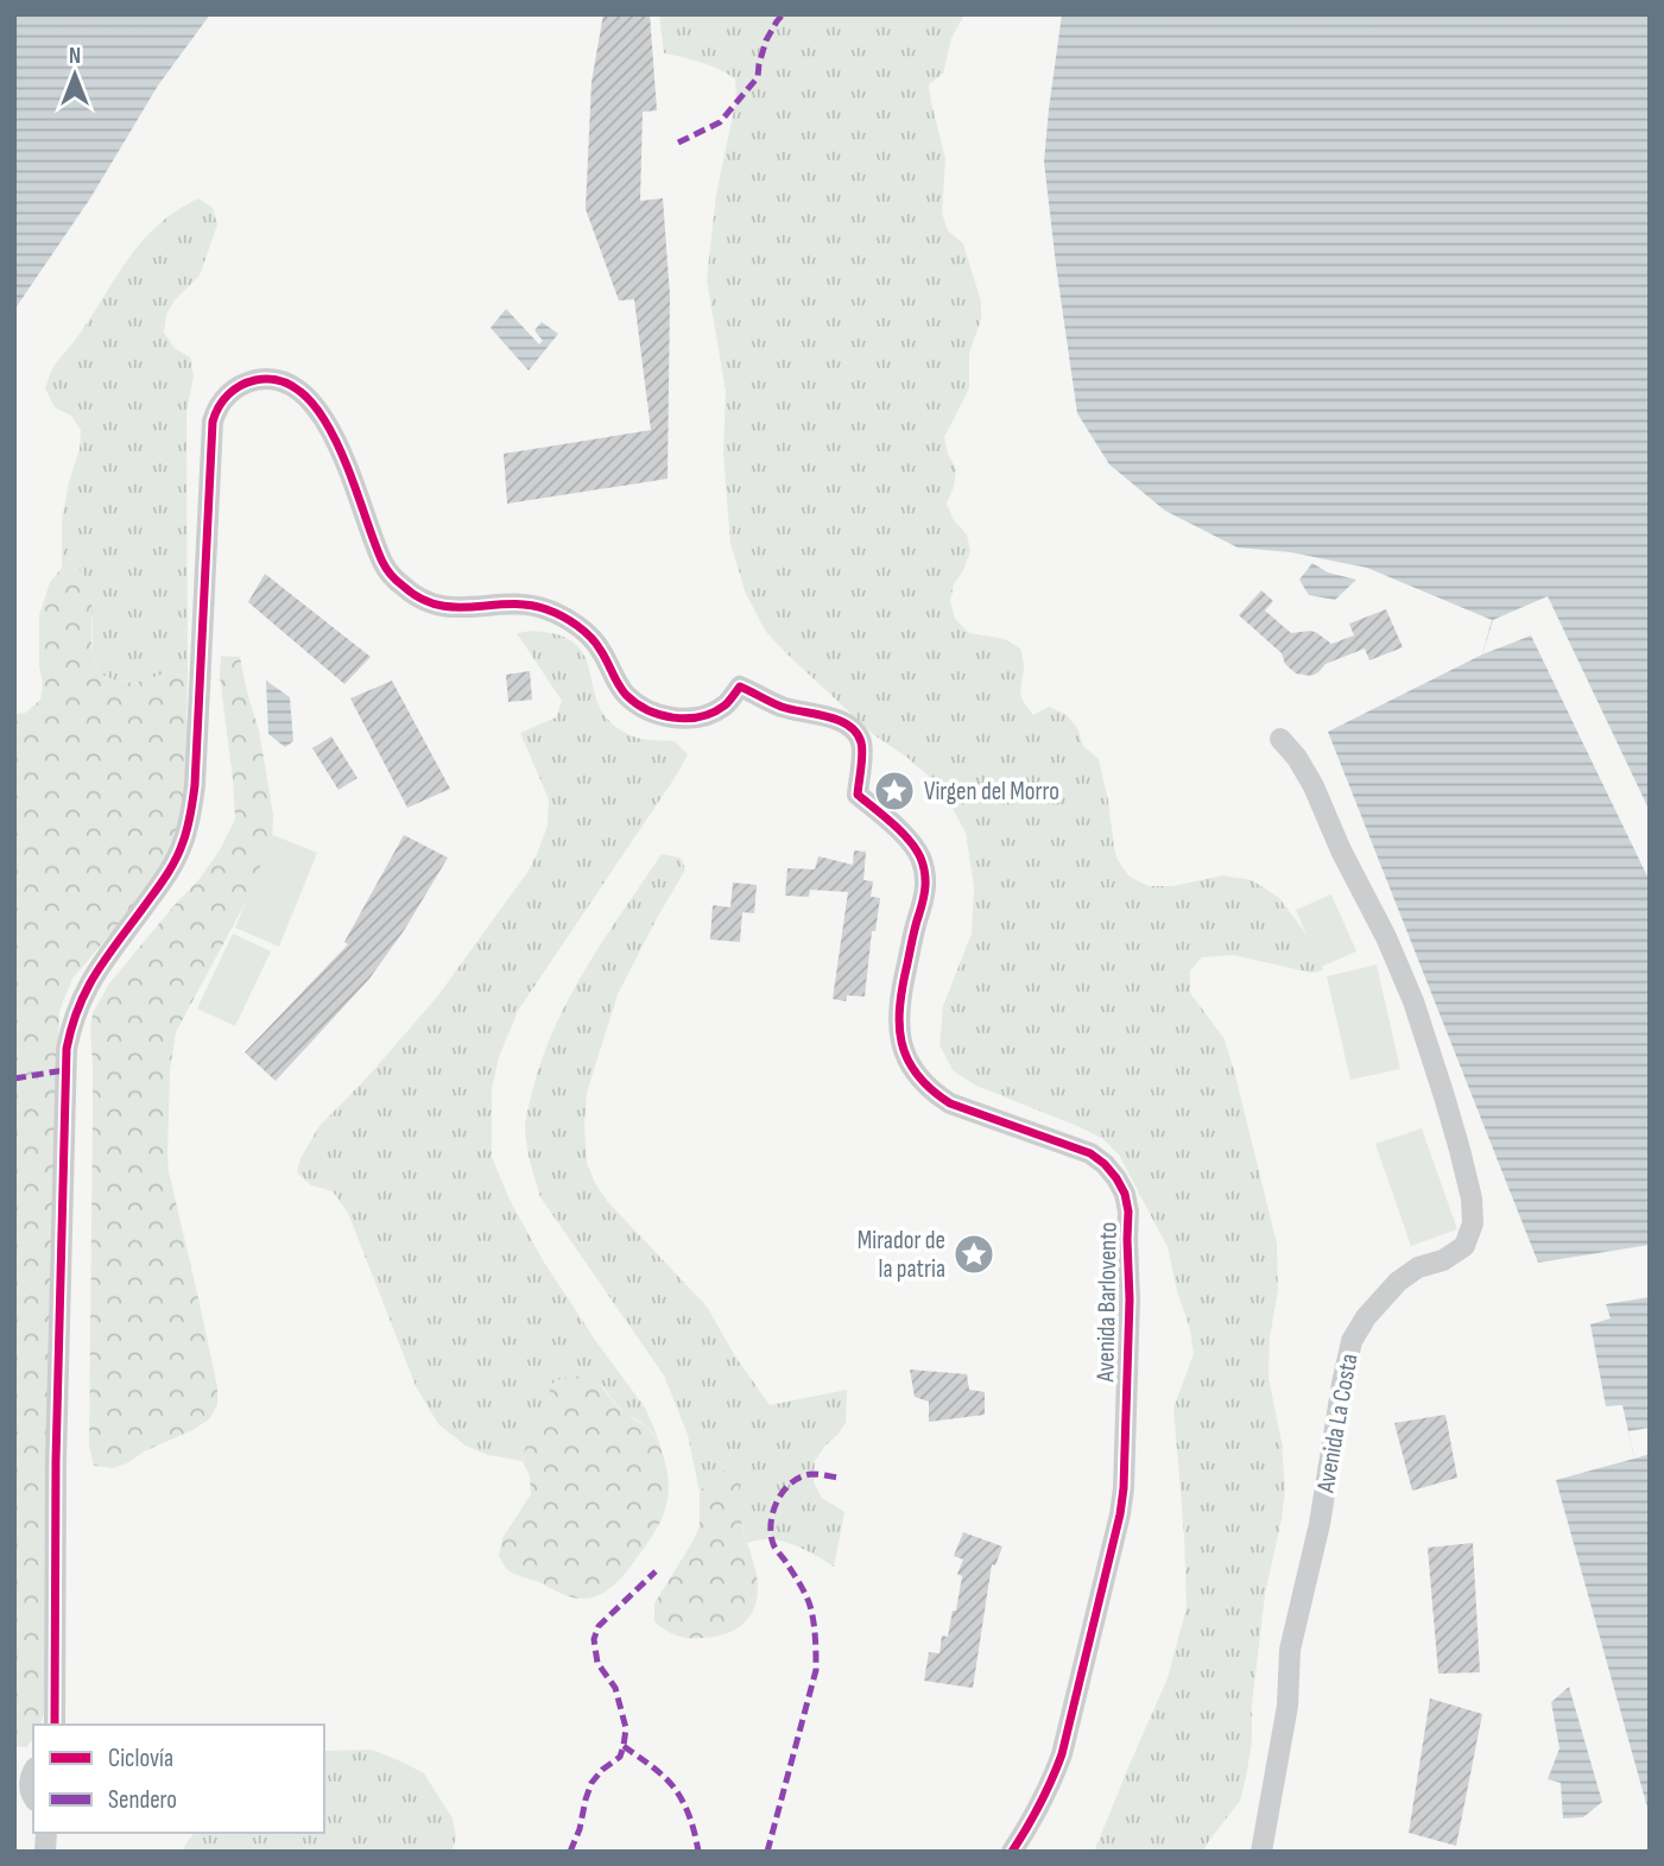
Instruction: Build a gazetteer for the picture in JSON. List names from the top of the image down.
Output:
{
  "streets": {
    "street": ["Avenida Barlovento", "Avenida La Costa"]
  },
  "places": {
    "place": ["Virgen del Morro", "Mirador de la patria"]
  },
  "legend": ["Ciclovía", "Sendero"],
  "north": "top"
}
